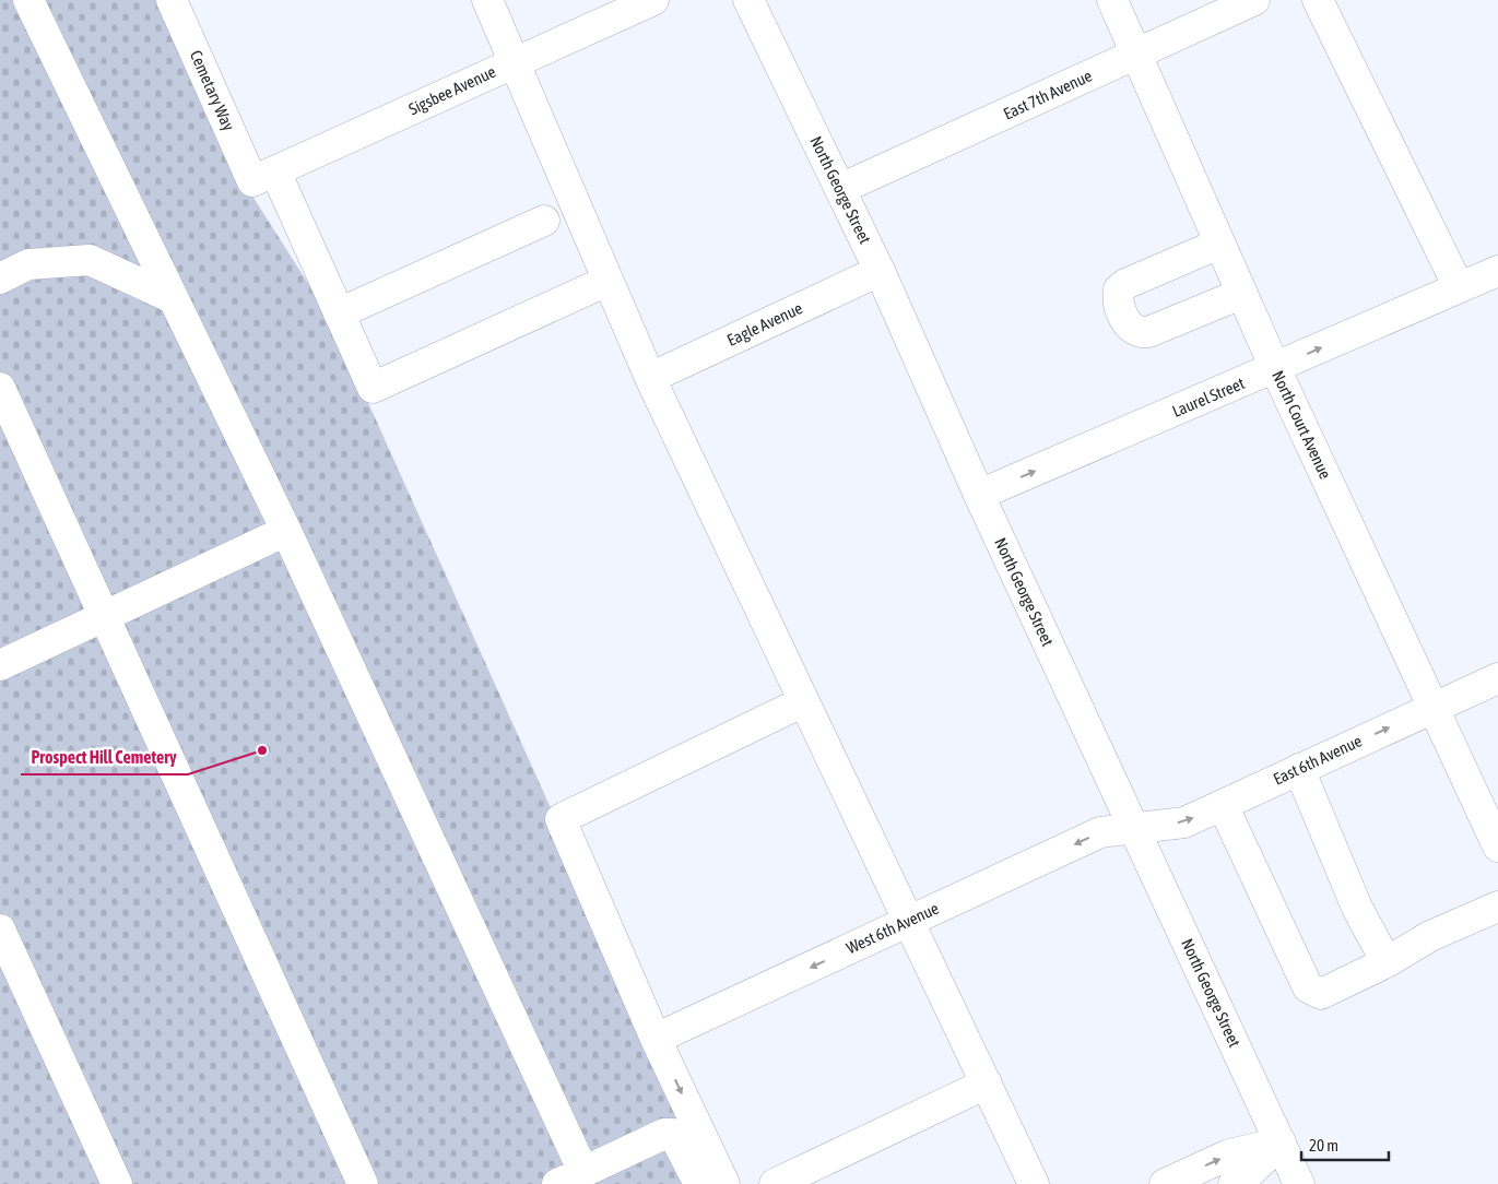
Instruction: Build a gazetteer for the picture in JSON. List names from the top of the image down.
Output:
{
  "streets": {
    "street": [
      "Cemetary Way",
      "Sigsbee Avenue",
      "East 7th Avenue",
      "North George Street",
      "Eagle Avenue",
      "Laurel Street",
      "North Court Avenue",
      "East 6th Avenue",
      "West 6th Avenue"
    ]
  },
  "crossings": [
    ["Cemetary Way", "Sigsbee Avenue"],
    ["East 7th Avenue", "North George Street"],
    ["East 7th Avenue", "North Court Avenue"],
    ["North George Street", "Eagle Avenue"],
    ["North George Street", "Laurel Street"],
    ["North George Street", "East 6th Avenue"],
    ["North George Street", "West 6th Avenue"],
    ["Laurel Street", "North Court Avenue"],
    ["North Court Avenue", "East 6th Avenue"],
    ["East 6th Avenue", "West 6th Avenue"]
  ],
  "one_way": ["Laurel Street"],
  "places": ["Prospect Hill Cemetery"],
  "scale_bar": "20 m"
}
